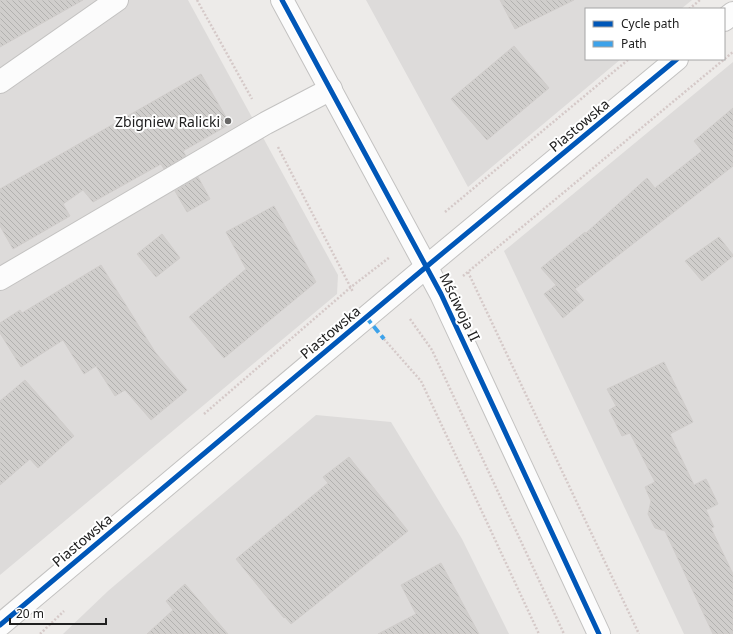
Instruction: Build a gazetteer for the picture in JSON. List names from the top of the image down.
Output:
{
  "streets": {
    "street": ["Piastowska", "Mściwoja II"]
  },
  "crossings": [
    ["Piastowska", "Mściwoja II"]
  ],
  "places": ["Zbigniew Ralicki"],
  "legend": ["Cycle path", "Path"],
  "scale_bar": "20 m"
}
